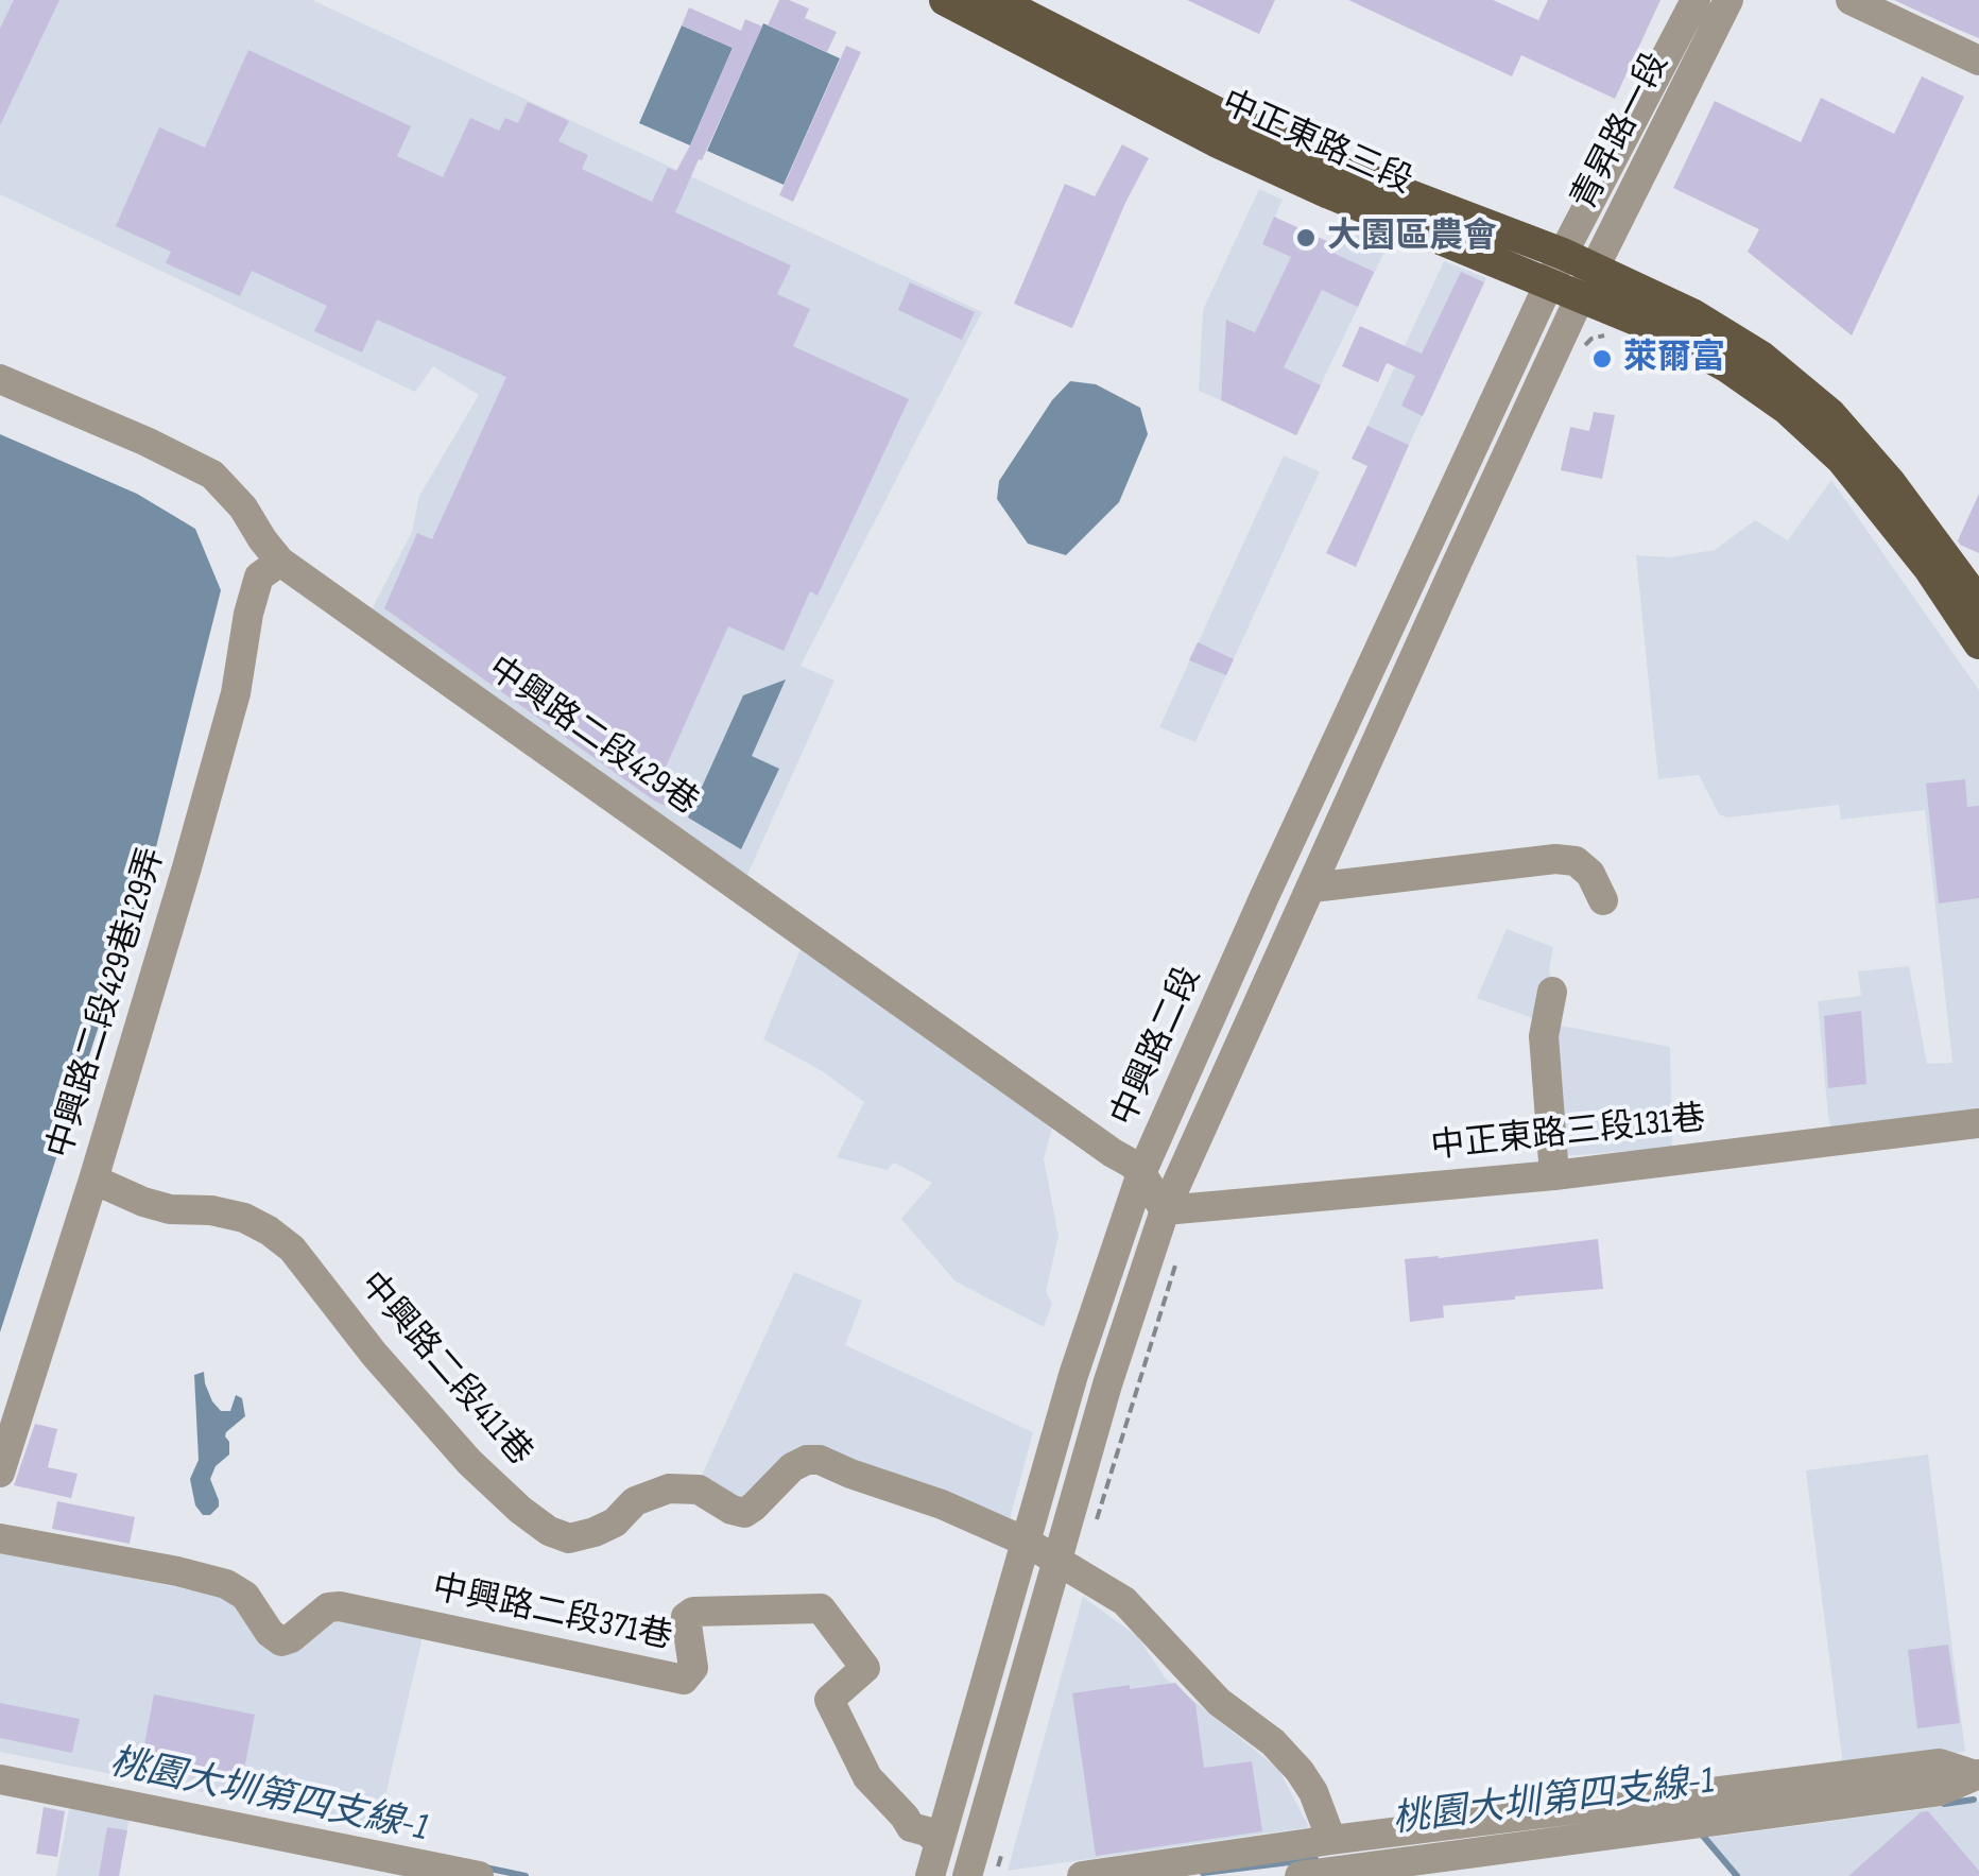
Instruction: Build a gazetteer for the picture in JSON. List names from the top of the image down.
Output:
{
  "streets": {
    "main road": ["中正東路三段"],
    "street": [
      "青昇路一段",
      "中興路二段429巷",
      "中興路二段429巷129弄",
      "中興路二段",
      "中正東路三段131巷",
      "中興路二段411巷",
      "中興路二段371巷"
    ]
  },
  "crossings": [
    ["青昇路一段", "中正東路三段"],
    ["青昇路一段", "中興路二段"],
    ["中正東路三段", "中興路二段"],
    ["中興路二段429巷", "中興路二段429巷129弄"],
    ["中興路二段429巷", "中興路二段"],
    ["中興路二段429巷129弄", "中興路二段411巷"],
    ["中興路二段", "中興路二段411巷"],
    ["中興路二段", "中興路二段371巷"]
  ],
  "water": ["桃園大圳第四支線-1"],
  "places": ["大園區農會", "萊爾富"]
}
